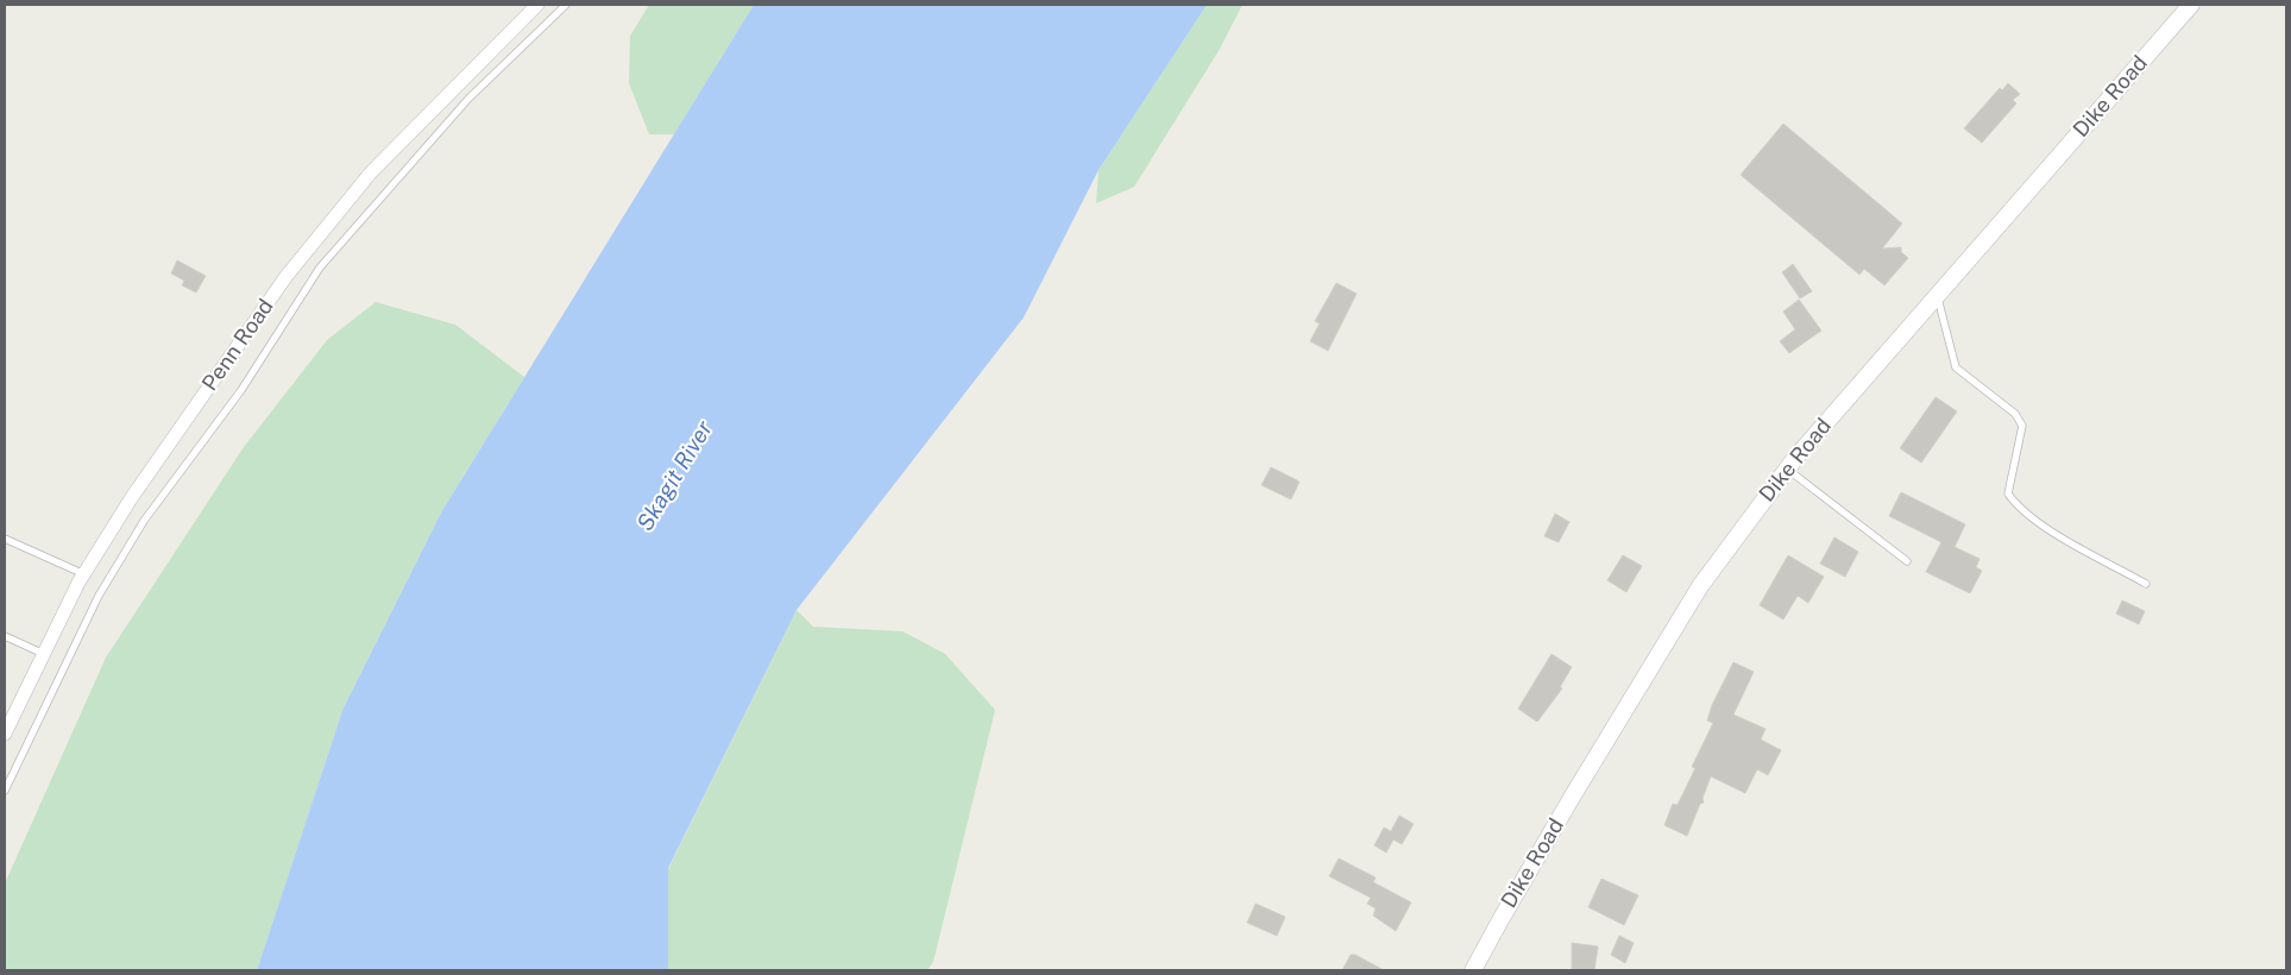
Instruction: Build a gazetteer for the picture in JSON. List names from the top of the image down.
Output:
{
  "streets": {
    "street": ["Dike Road", "Penn Road"]
  },
  "water": ["Skagit River"]
}
